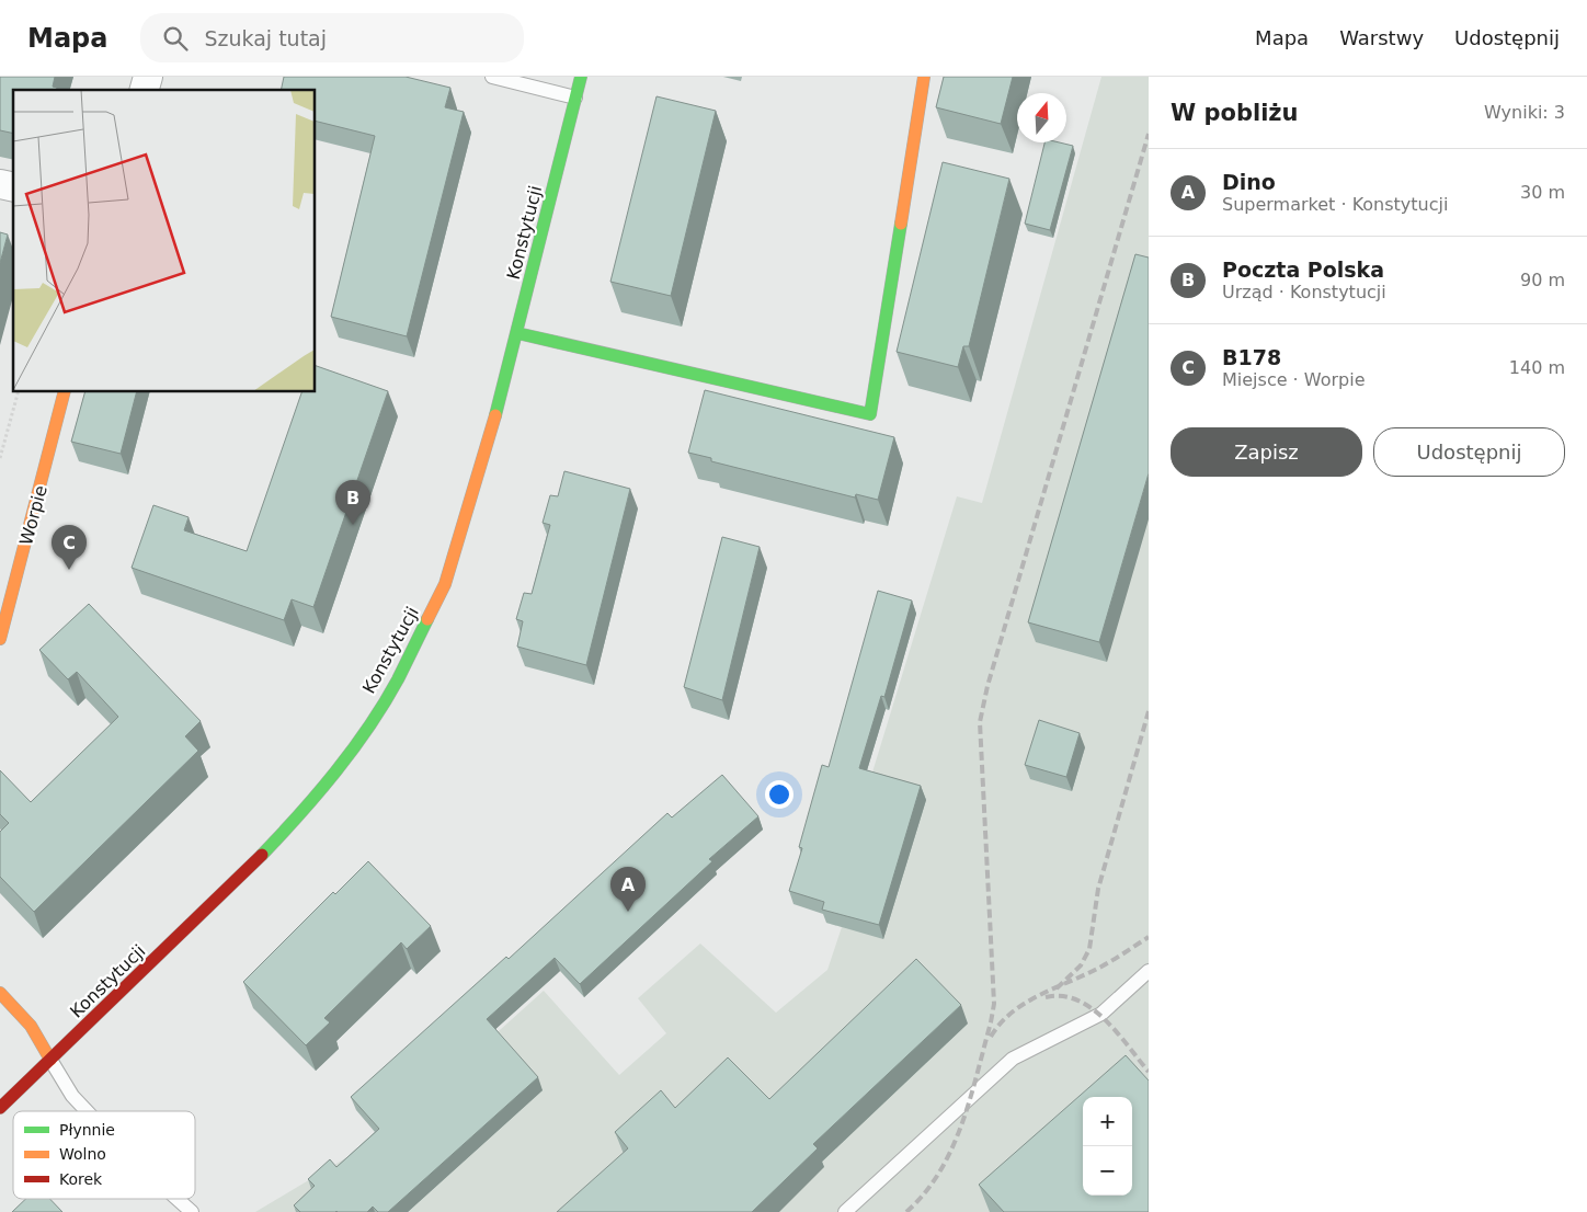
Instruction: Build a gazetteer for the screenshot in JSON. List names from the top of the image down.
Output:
{
  "streets": {
    "street": ["Konstytucji", "Worpie"]
  },
  "legend": ["Płynnie", "Wolno", "Korek"],
  "north": "top",
  "page": {
    "header": "Mapa",
    "search": "Szukaj tutaj",
    "nav": ["Mapa", "Warstwy", "Udostępnij"],
    "heading": ["W pobliżu", "Wyniki: 3"],
    "list": [
      {
        "mark": "A",
        "name": "Dino",
        "note": "Supermarket · Konstytucji",
        "value": "30 m"
      },
      {
        "mark": "B",
        "name": "Poczta Polska",
        "note": "Urząd · Konstytucji",
        "value": "90 m"
      },
      {
        "mark": "C",
        "name": "B178",
        "note": "Miejsce · Worpie",
        "value": "140 m"
      }
    ],
    "buttons": ["Zapisz", "Udostępnij"],
    "pins": ["B", "C", "A"],
    "map_buttons": ["+", "−"]
  }
}
